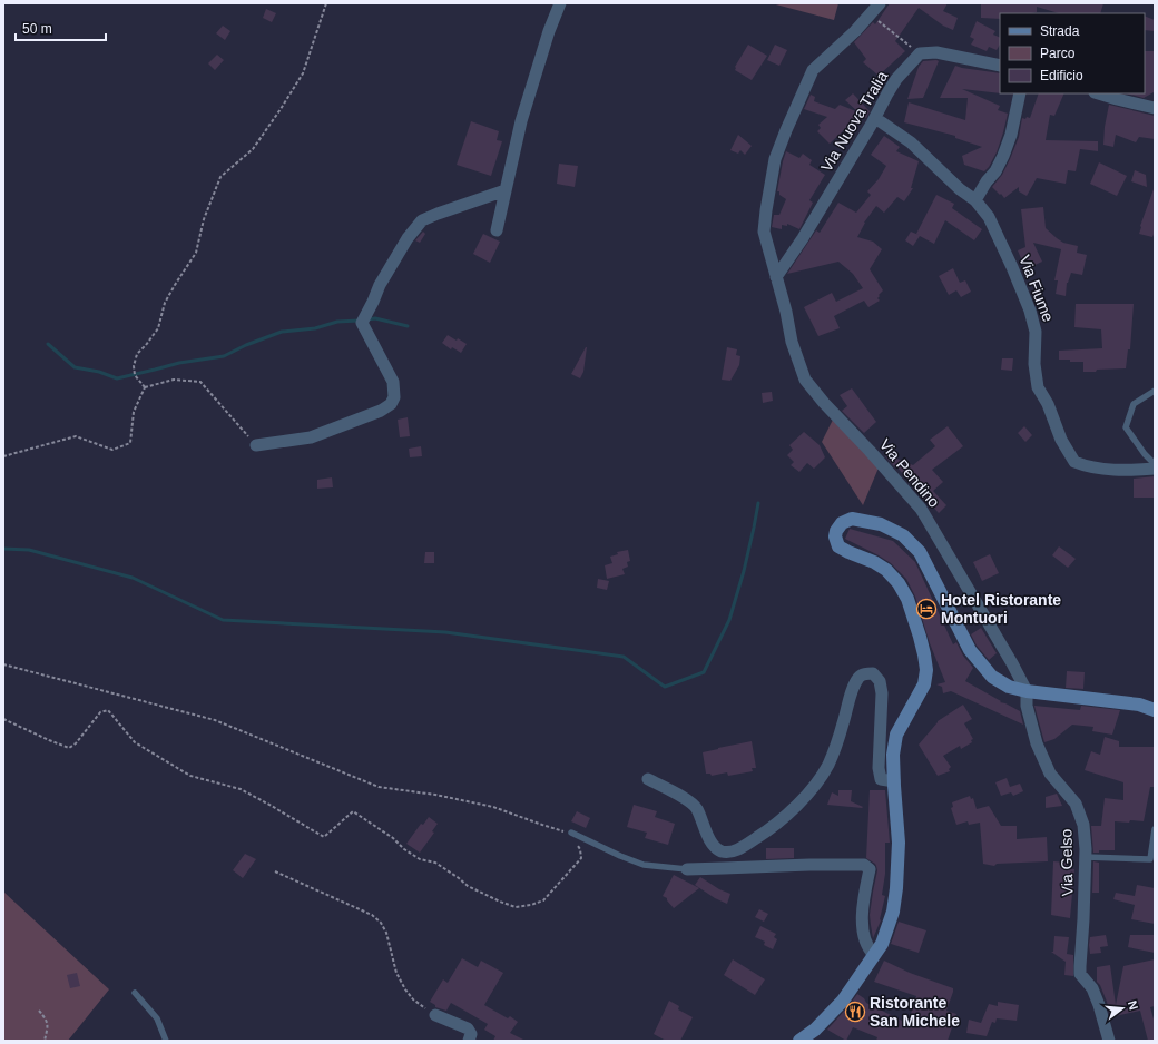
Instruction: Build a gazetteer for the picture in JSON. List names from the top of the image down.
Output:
{
  "streets": {
    "street": [
      "Via Nuova Tralia",
      "Via Fiume",
      "Via Pendino",
      "Via Gelso"
    ]
  },
  "crossings": [
    ["Via Nuova Tralia", "Via Fiume"],
    ["Via Nuova Tralia", "Via Pendino"],
    ["Via Pendino", "Via Gelso"]
  ],
  "places": {
    "hotel": ["Hotel Ristorante Montuori"],
    "restaurant": ["Ristorante San Michele"]
  },
  "legend": ["Strada", "Parco", "Edificio"],
  "scale_bar": "50 m",
  "north": "right"
}
